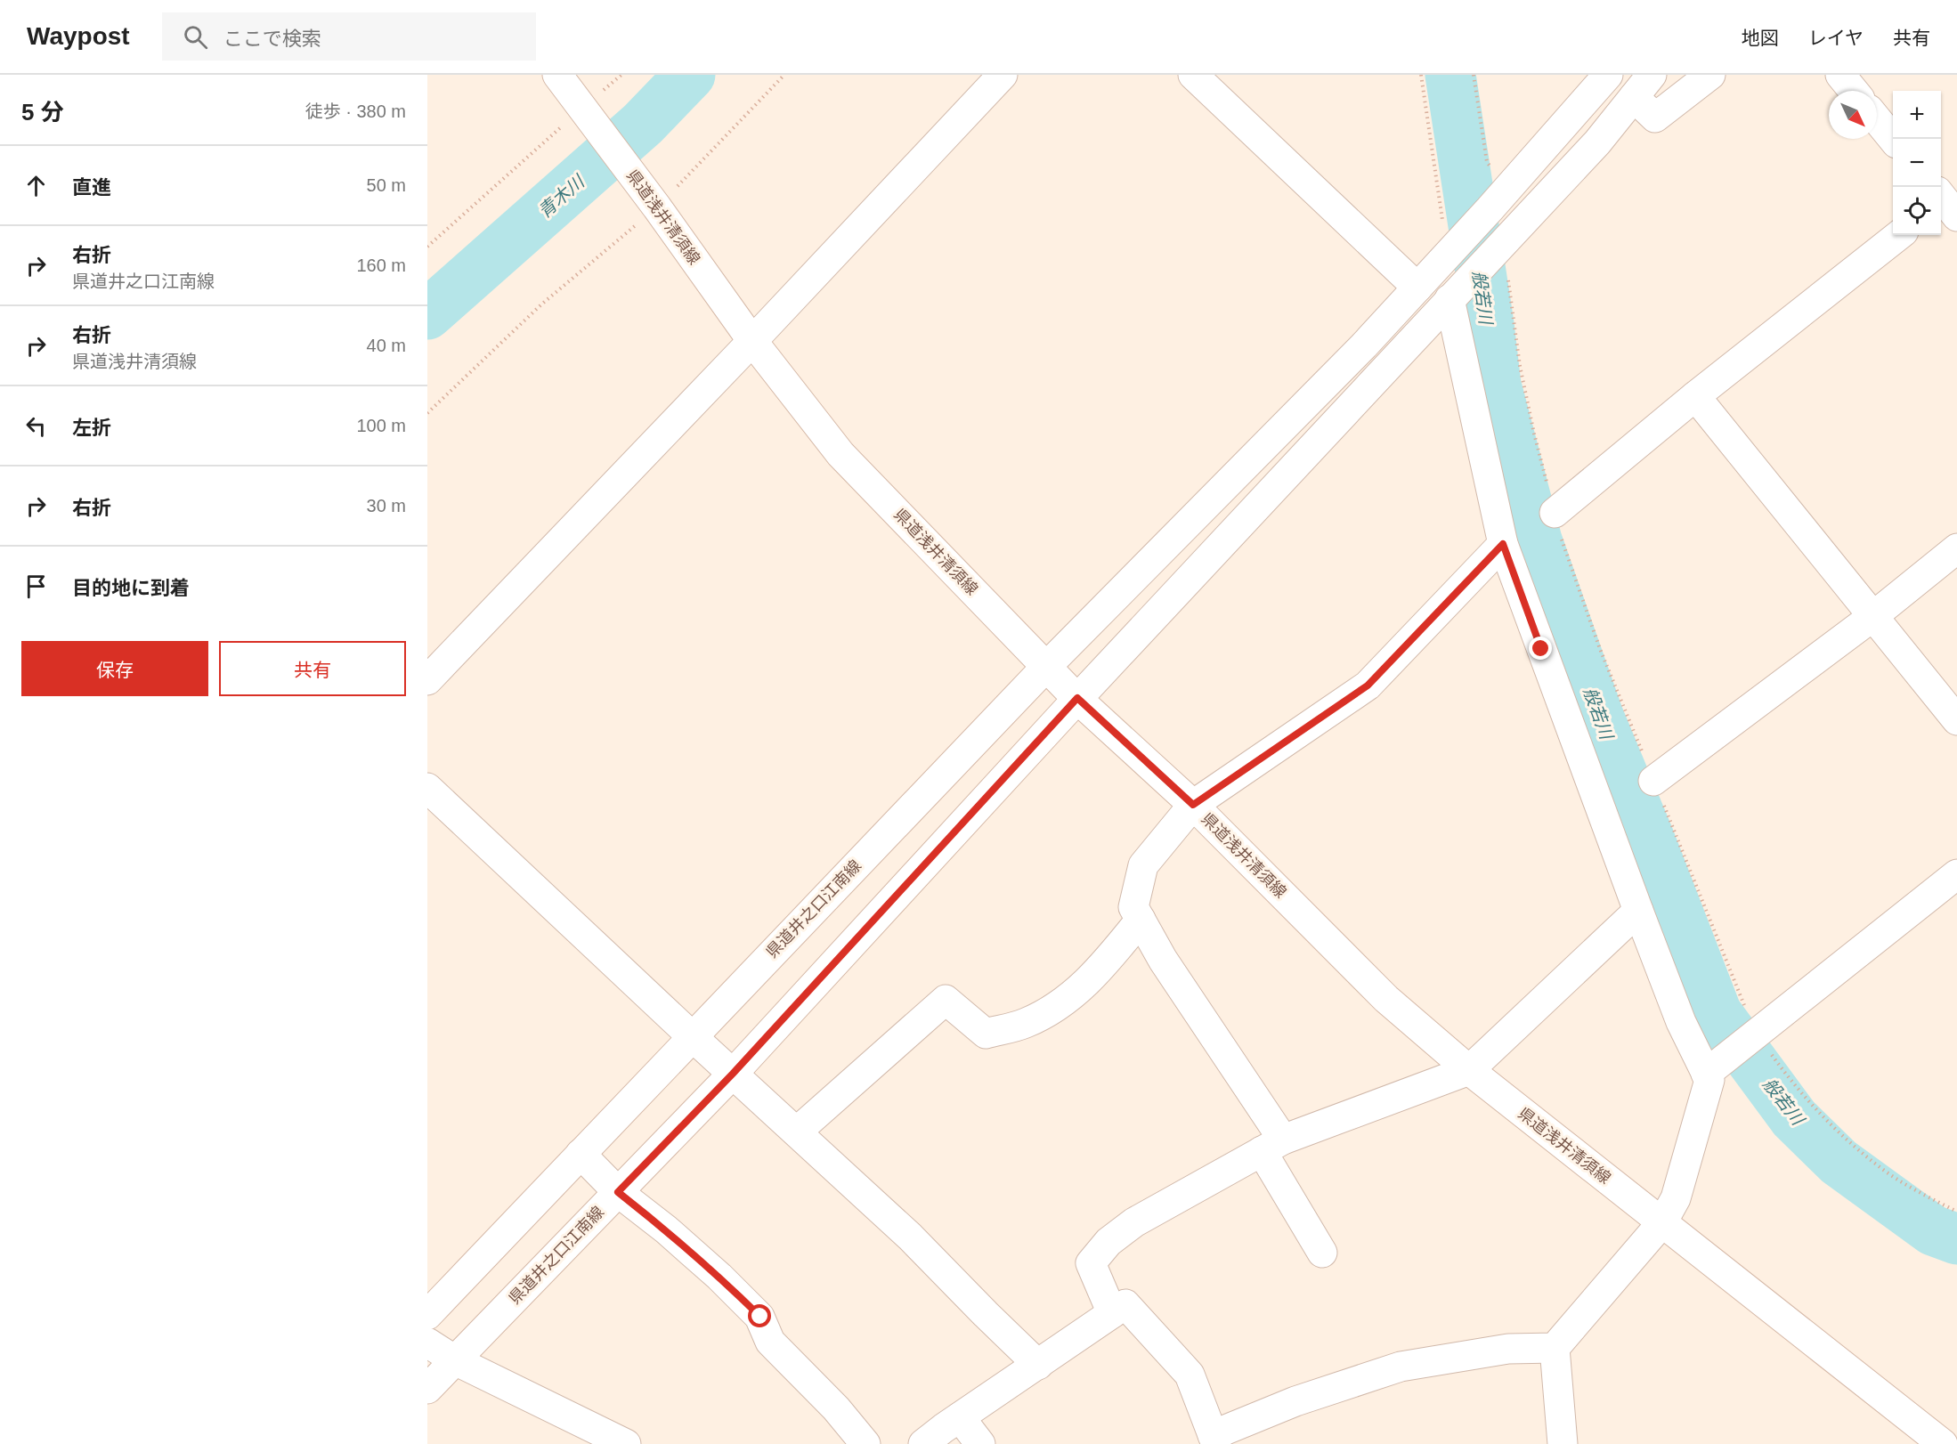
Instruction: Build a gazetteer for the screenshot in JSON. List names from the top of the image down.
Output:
{
  "streets": {
    "street": ["県道浅井清須線", "県道井之口江南線"]
  },
  "crossings": [
    ["県道浅井清須線", "県道井之口江南線"]
  ],
  "water": ["青木川", "般若川"],
  "north": "bottom right",
  "page": {
    "header": "Waypost",
    "search": "ここで検索",
    "nav": ["地図", "レイヤ", "共有"],
    "heading": ["5 分", "徒歩 · 380 m"],
    "map_buttons": ["+", "−"],
    "list": [
      ["直進", "50 m"],
      ["右折", "県道井之口江南線", "160 m"],
      ["右折", "県道浅井清須線", "40 m"],
      ["左折", "100 m"],
      ["右折", "30 m"],
      "目的地に到着"
    ],
    "buttons": ["保存", "共有"]
  }
}
